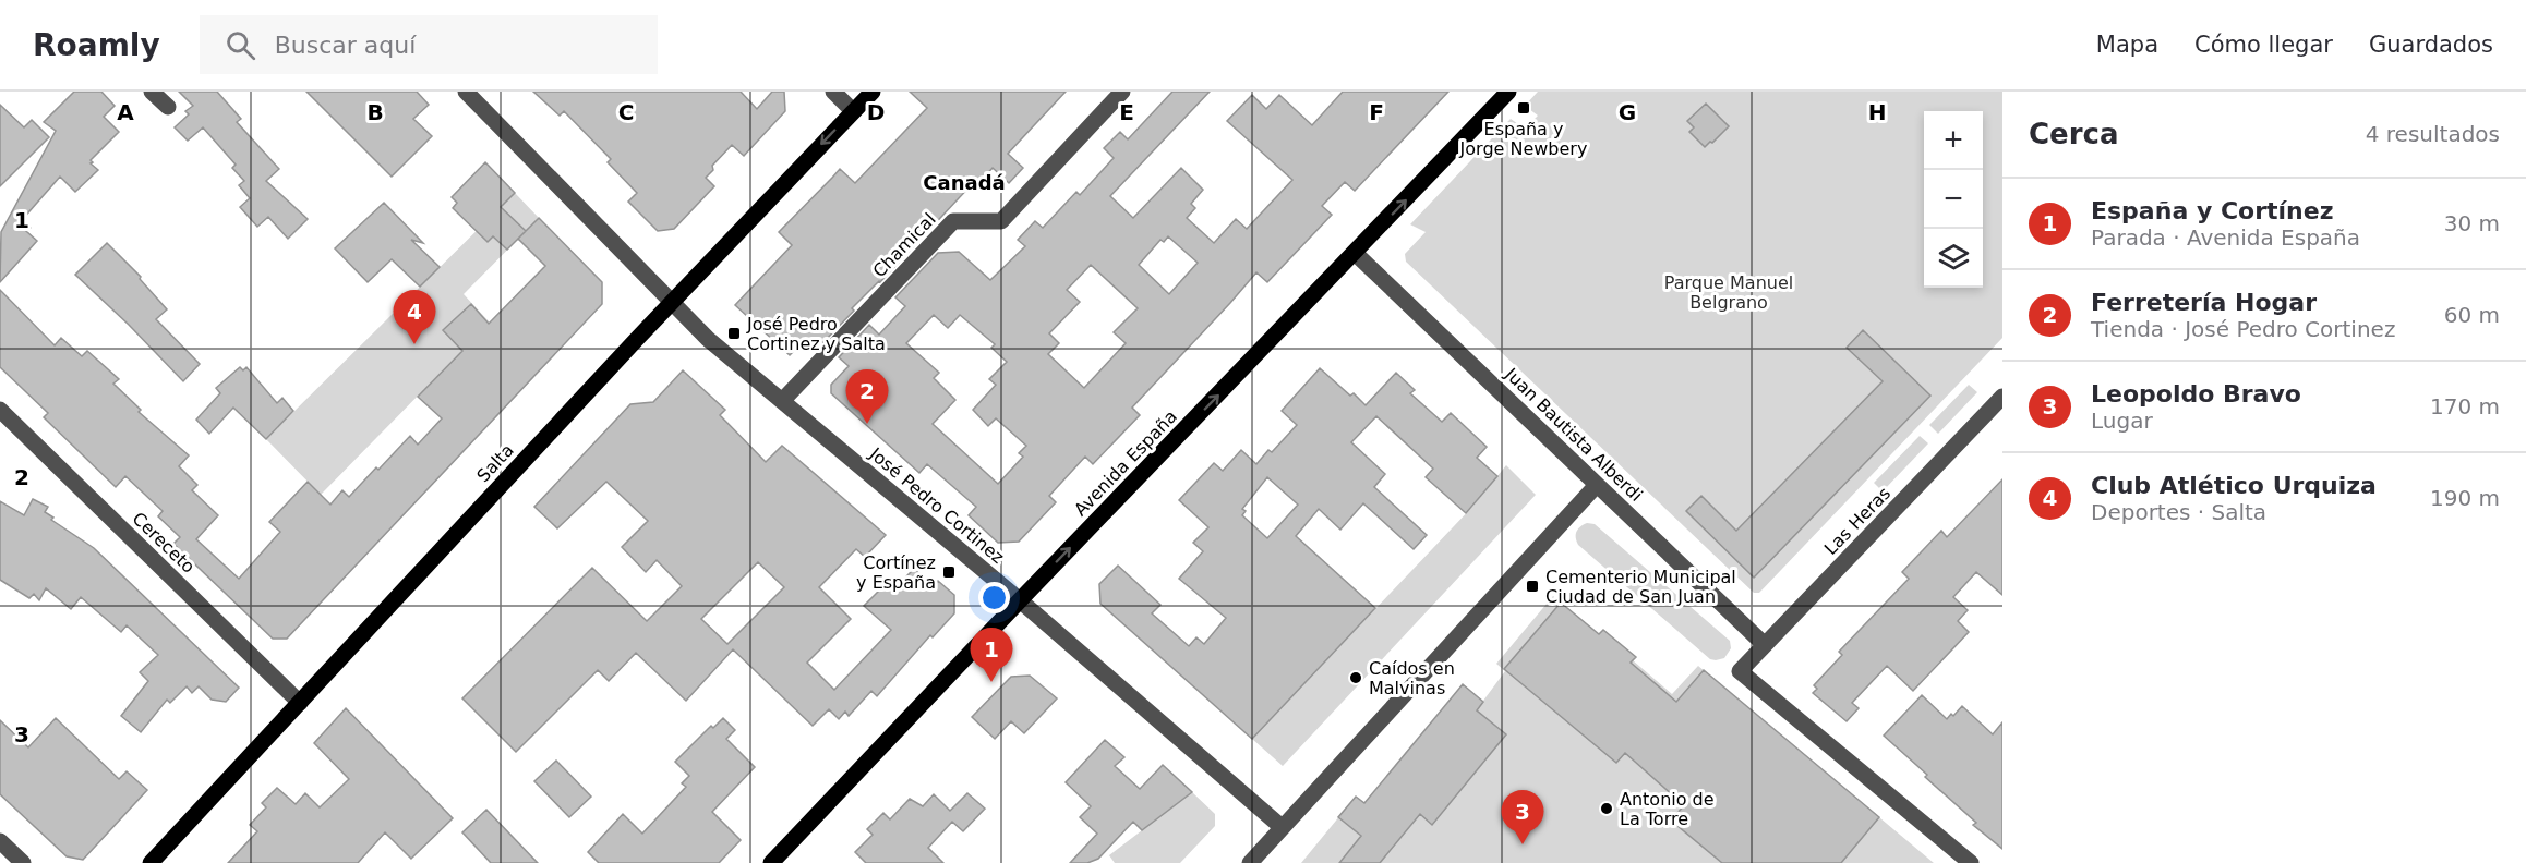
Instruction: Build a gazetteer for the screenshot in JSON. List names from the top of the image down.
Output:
{
  "streets": {
    "main road": ["Salta", "Avenida España"],
    "street": [
      "Chamical",
      "Juan Bautista Alberdi",
      "José Pedro Cortinez",
      "Las Heras",
      "Cereceto"
    ]
  },
  "crossings": [
    ["Chamical", "José Pedro Cortinez"],
    ["Juan Bautista Alberdi", "Avenida España"],
    ["Juan Bautista Alberdi", "Las Heras"],
    ["Salta", "José Pedro Cortinez"],
    ["Salta", "Cereceto"],
    ["Avenida España", "José Pedro Cortinez"]
  ],
  "one_way": ["Avenida España"],
  "districts": ["Canadá"],
  "parks": ["Parque Manuel Belgrano"],
  "places": {
    "transit": [
      "España y Jorge Newbery",
      "José Pedro Cortinez y Salta",
      "Cortínez y España",
      "Cementerio Municipal Ciudad de San Juan"
    ],
    "other": ["Caídos en Malvinas", "Antonio de La Torre"]
  },
  "page": {
    "header": "Roamly",
    "search": "Buscar aquí",
    "nav": ["Mapa", "Cómo llegar", "Guardados"],
    "heading": ["Cerca", "4 resultados"],
    "map_buttons": ["+", "−"],
    "list": [
      {
        "mark": "1",
        "name": "España y Cortínez",
        "note": "Parada · Avenida España",
        "value": "30 m"
      },
      {
        "mark": "2",
        "name": "Ferretería Hogar",
        "note": "Tienda · José Pedro Cortinez",
        "value": "60 m"
      },
      {
        "mark": "3",
        "name": "Leopoldo Bravo",
        "note": "Lugar",
        "value": "170 m"
      },
      {
        "mark": "4",
        "name": "Club Atlético Urquiza",
        "note": "Deportes · Salta",
        "value": "190 m"
      }
    ],
    "pins": [
      "4",
      "2",
      "1",
      "3"
    ]
  },
  "grid": {
    "columns": [
      "A",
      "B",
      "C",
      "D",
      "E",
      "F",
      "G",
      "H"
    ],
    "rows": ["1", "2", "3"]
  }
}
